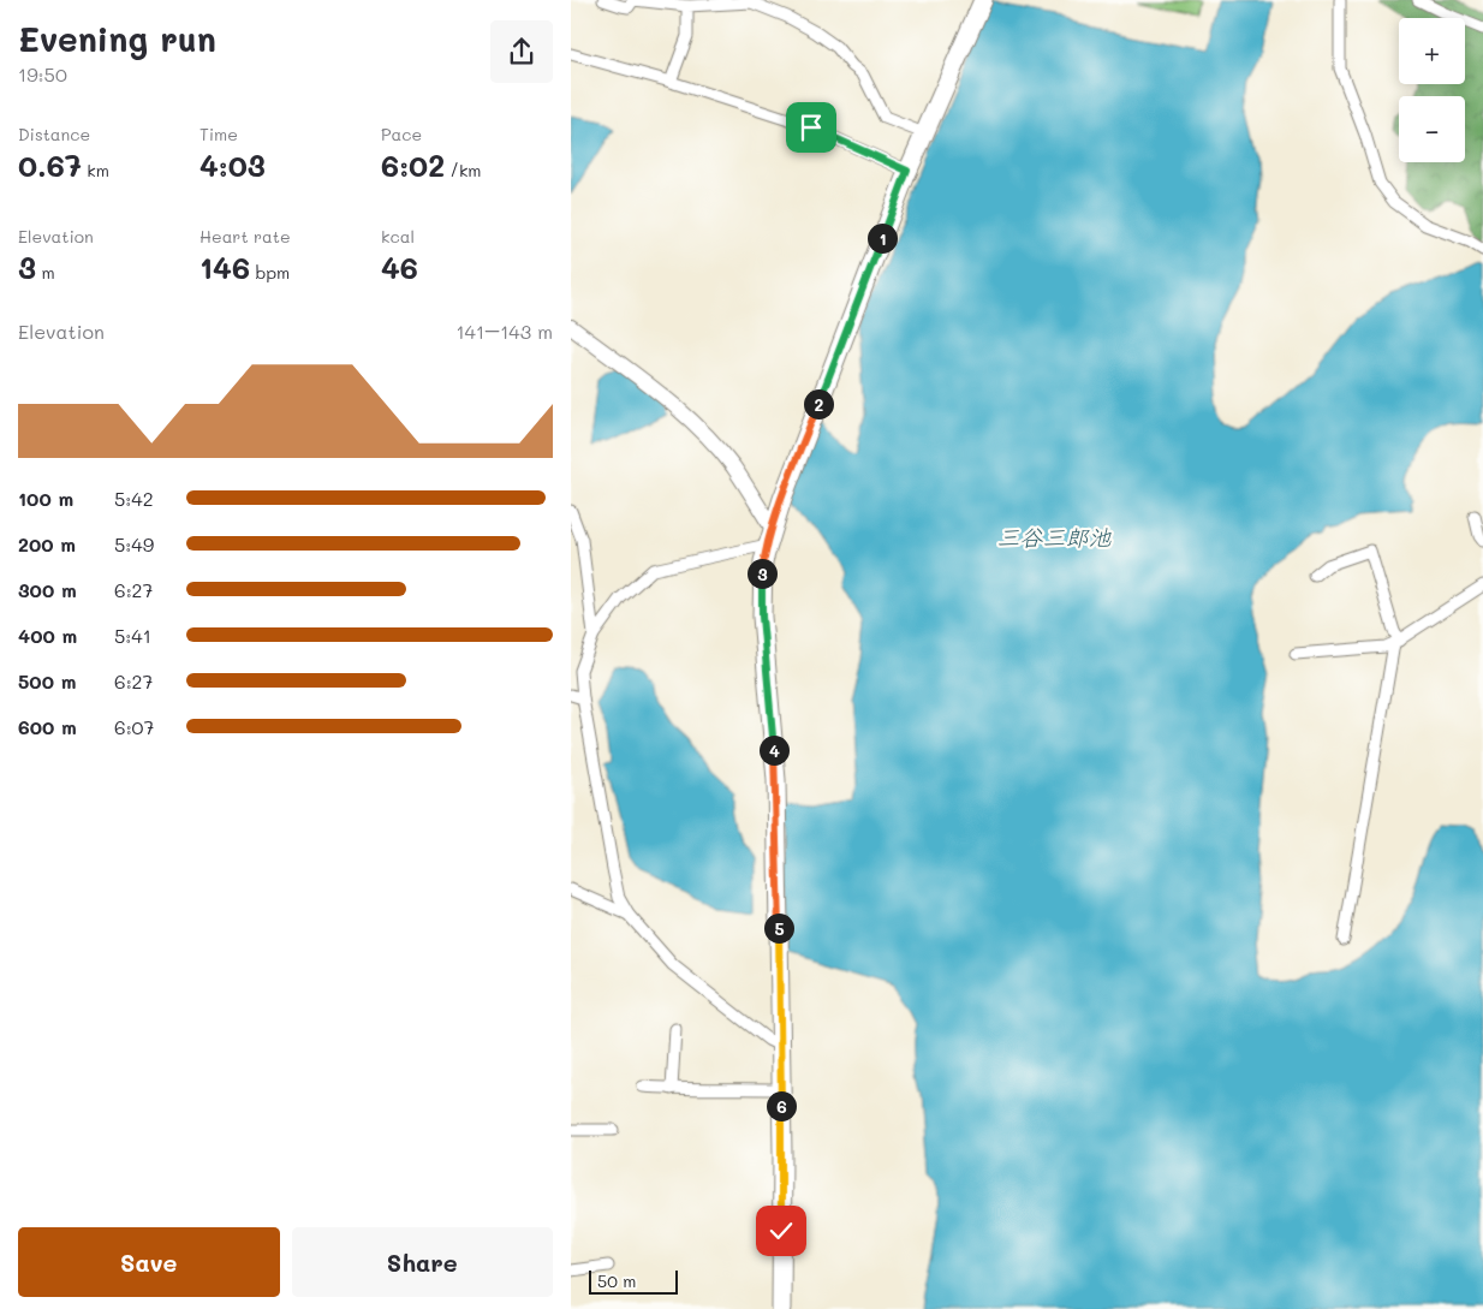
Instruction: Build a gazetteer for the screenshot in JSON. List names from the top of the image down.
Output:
{
  "water": ["三谷三郎池"],
  "scale_bar": "50 m",
  "page": {
    "heading": ["Evening run", "19:50"],
    "map_buttons": ["+", "−"],
    "stats": [
      ["Distance", "0.67 km"],
      ["Time", "4:03"],
      ["Pace", "6:02 /km"],
      ["Elevation", "3 m"],
      ["Heart rate", "146 bpm"],
      ["kcal", "46"]
    ],
    "pins": [
      "1",
      "2",
      "3",
      "4",
      "5",
      "6"
    ],
    "chart": ["Elevation", "141–143 m"],
    "list": [
      {
        "name": "100 m",
        "note": "5:42"
      },
      {
        "name": "200 m",
        "note": "5:49"
      },
      {
        "name": "300 m",
        "note": "6:27"
      },
      {
        "name": "400 m",
        "note": "5:41"
      },
      {
        "name": "500 m",
        "note": "6:27"
      },
      {
        "name": "600 m",
        "note": "6:07"
      }
    ],
    "buttons": ["Save", "Share"],
    "scale": "50 m"
  }
}
